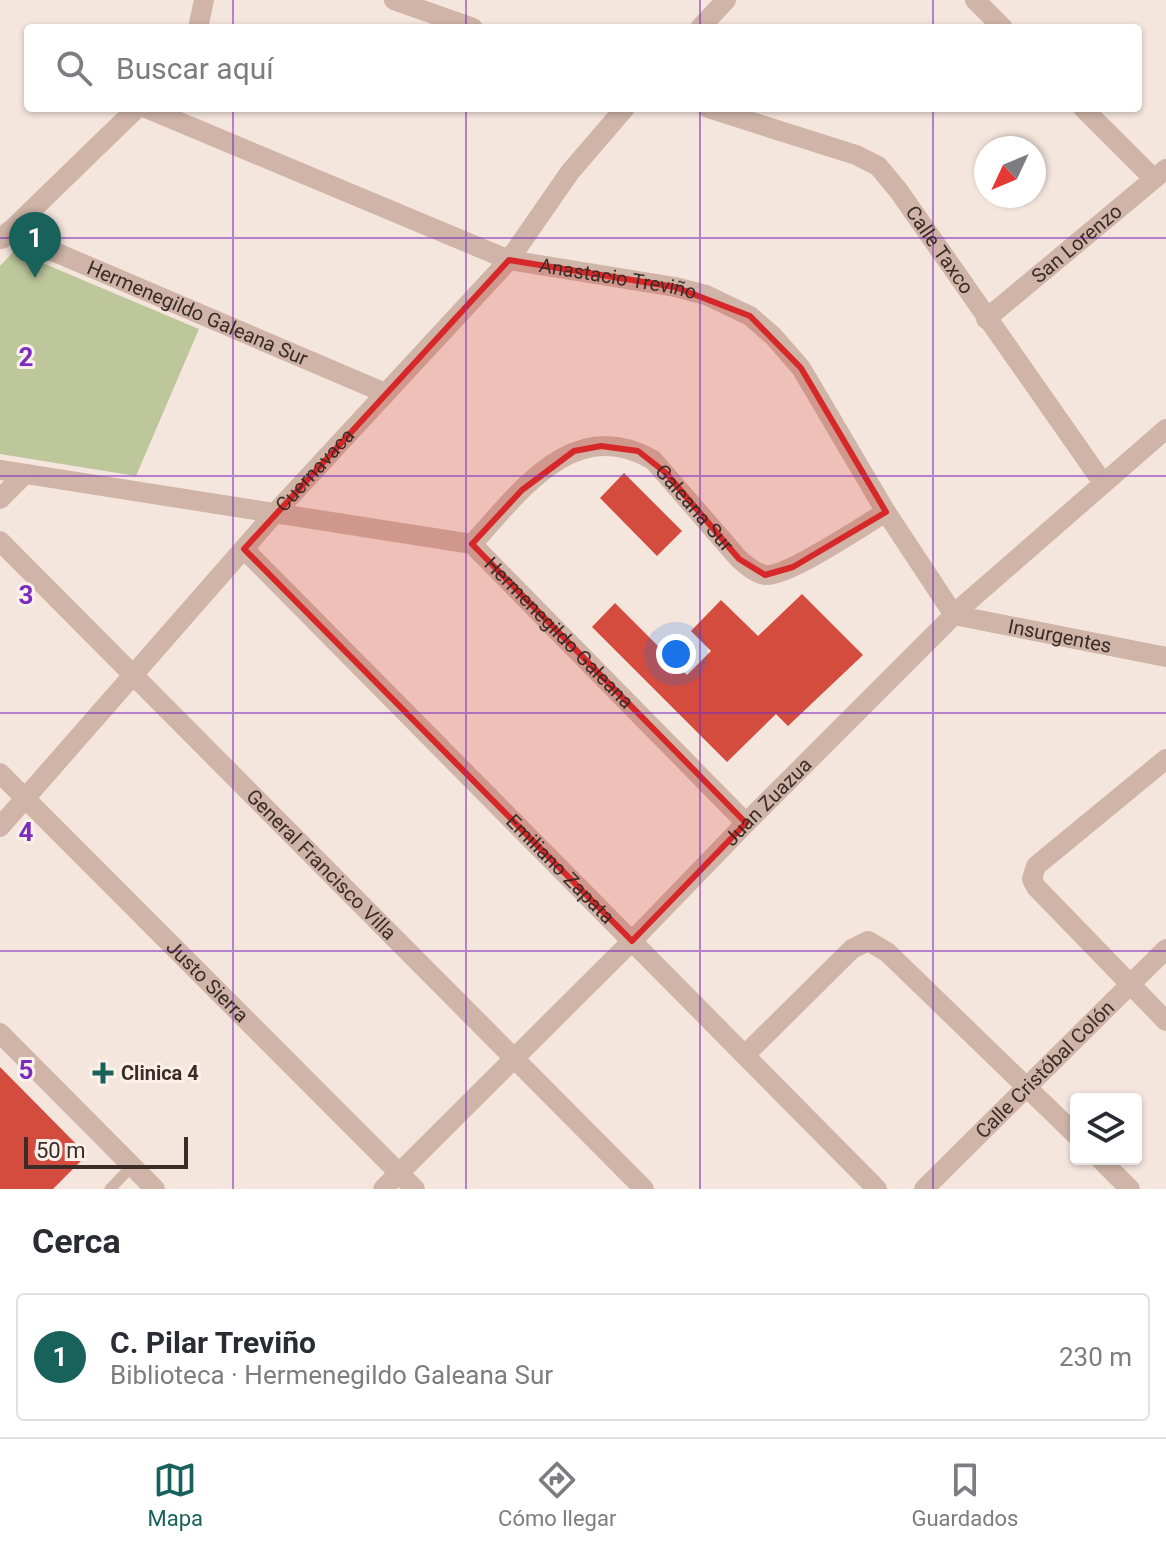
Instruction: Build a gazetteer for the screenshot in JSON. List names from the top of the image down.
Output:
{
  "streets": {
    "street": [
      "San Lorenzo",
      "Calle Taxco",
      "Anastacio Treviño",
      "Hermenegildo Galeana Sur",
      "Cuernavaca",
      "Galeana Sur",
      "Hermenegildo Galeana",
      "Insurgentes",
      "Juan Zuazua",
      "General Francisco Villa",
      "Emiliano Zapata",
      "Justo Sierra",
      "Calle Cristóbal Colón"
    ]
  },
  "crossings": [
    ["San Lorenzo", "Calle Taxco"],
    ["Calle Taxco", "Juan Zuazua"],
    ["Anastacio Treviño", "Cuernavaca"],
    ["Anastacio Treviño", "Galeana Sur"],
    ["Anastacio Treviño", "Insurgentes"],
    ["Anastacio Treviño", "Juan Zuazua"],
    ["Hermenegildo Galeana Sur", "Cuernavaca"],
    ["Cuernavaca", "Hermenegildo Galeana"],
    ["Cuernavaca", "General Francisco Villa"],
    ["Cuernavaca", "Emiliano Zapata"],
    ["Cuernavaca", "Justo Sierra"],
    ["Galeana Sur", "Hermenegildo Galeana"],
    ["Hermenegildo Galeana", "Juan Zuazua"],
    ["Insurgentes", "Juan Zuazua"],
    ["Juan Zuazua", "General Francisco Villa"],
    ["Juan Zuazua", "Emiliano Zapata"],
    ["Juan Zuazua", "Justo Sierra"]
  ],
  "places": {
    "health": ["Clinica 4"]
  },
  "scale_bar": "50 m",
  "north": "bottom left",
  "page": {
    "search": "Buscar aquí",
    "pins": "1",
    "scale": "50 m",
    "heading": "Cerca",
    "list": [
      {
        "mark": "1",
        "name": "C. Pilar Treviño",
        "note": "Biblioteca · Hermenegildo Galeana Sur",
        "value": "230 m"
      }
    ],
    "nav": ["Mapa", "Cómo llegar", "Guardados"]
  },
  "grid": {
    "rows": [
      "2",
      "3",
      "4",
      "5"
    ]
  }
}
